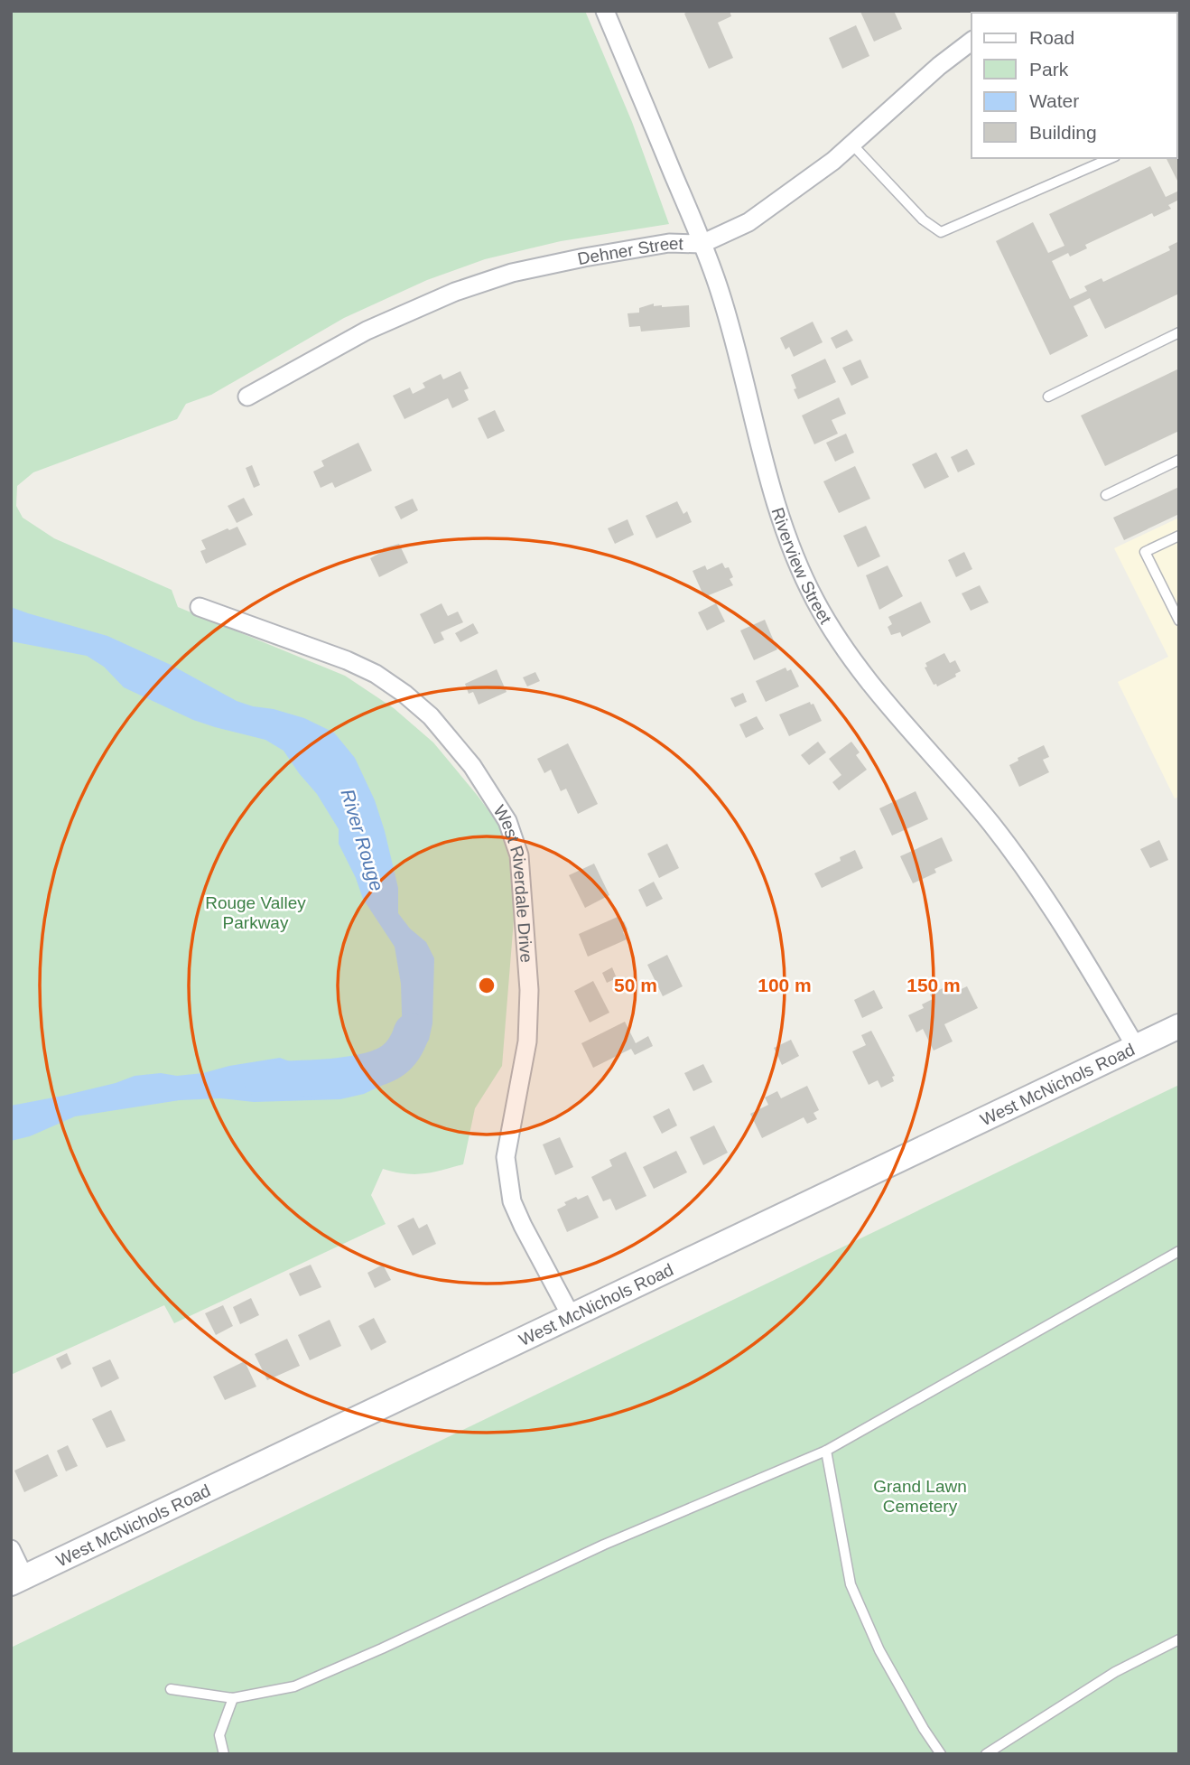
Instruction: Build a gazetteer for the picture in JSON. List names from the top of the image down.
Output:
{
  "streets": {
    "main road": ["West McNichols Road"],
    "street": ["Dehner Street", "Riverview Street", "West Riverdale Drive"]
  },
  "crossings": [
    ["Dehner Street", "Riverview Street"],
    ["Riverview Street", "West McNichols Road"],
    ["West Riverdale Drive", "West McNichols Road"]
  ],
  "water": ["River Rouge"],
  "parks": ["Rouge Valley Parkway", "Grand Lawn Cemetery"],
  "legend": [
    "Road",
    "Park",
    "Water",
    "Building"
  ],
  "rings": ["50 m", "100 m", "150 m"]
}
